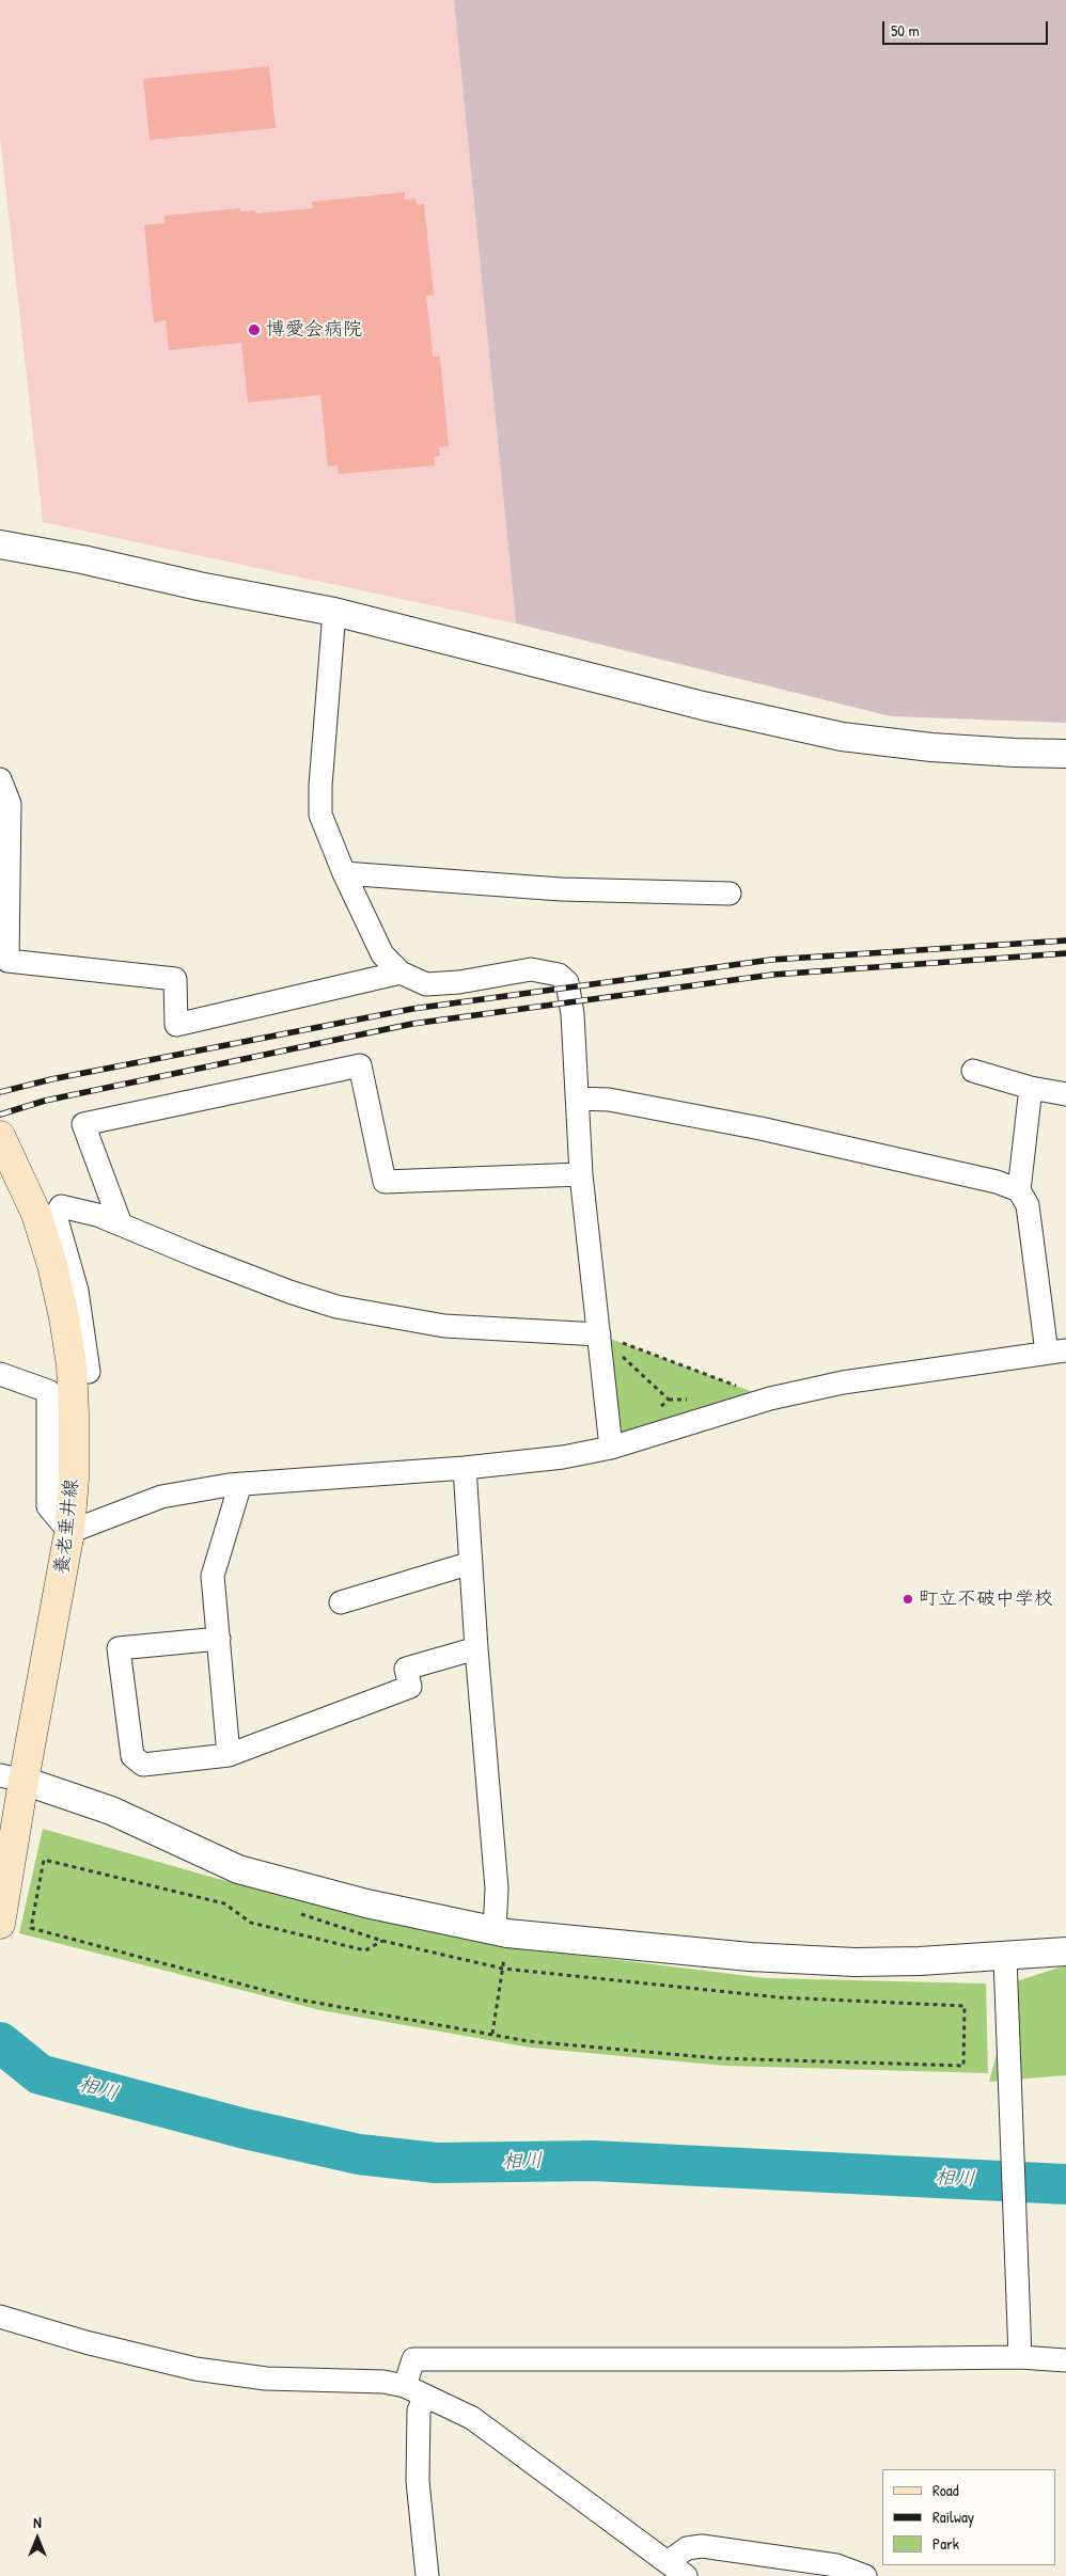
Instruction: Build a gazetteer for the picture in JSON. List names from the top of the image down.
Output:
{
  "streets": {
    "main road": ["養老垂井線"]
  },
  "water": ["相川"],
  "places": ["博愛会病院", "町立不破中学校"],
  "legend": ["Road", "Railway", "Park"],
  "scale_bar": "50 m",
  "north": "top"
}
